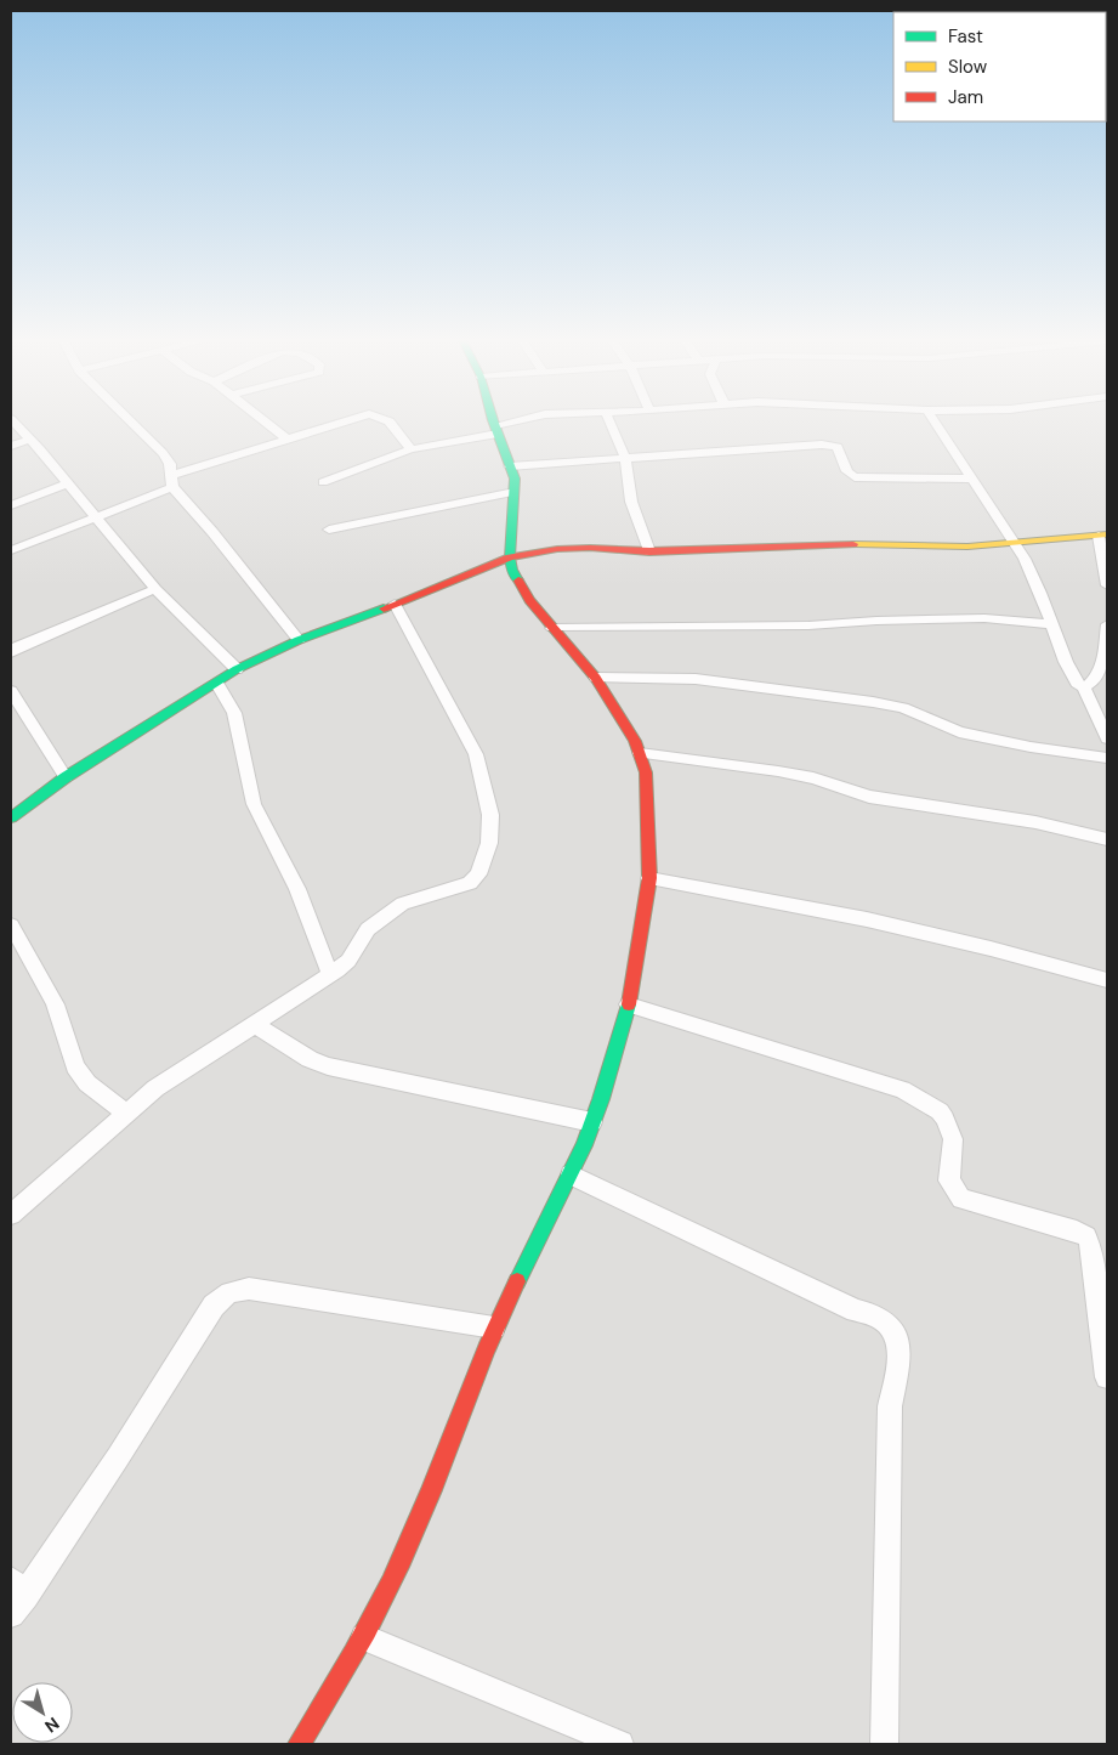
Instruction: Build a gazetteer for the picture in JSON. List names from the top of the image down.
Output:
{
  "legend": ["Fast", "Slow", "Jam"],
  "north": "bottom right"
}
